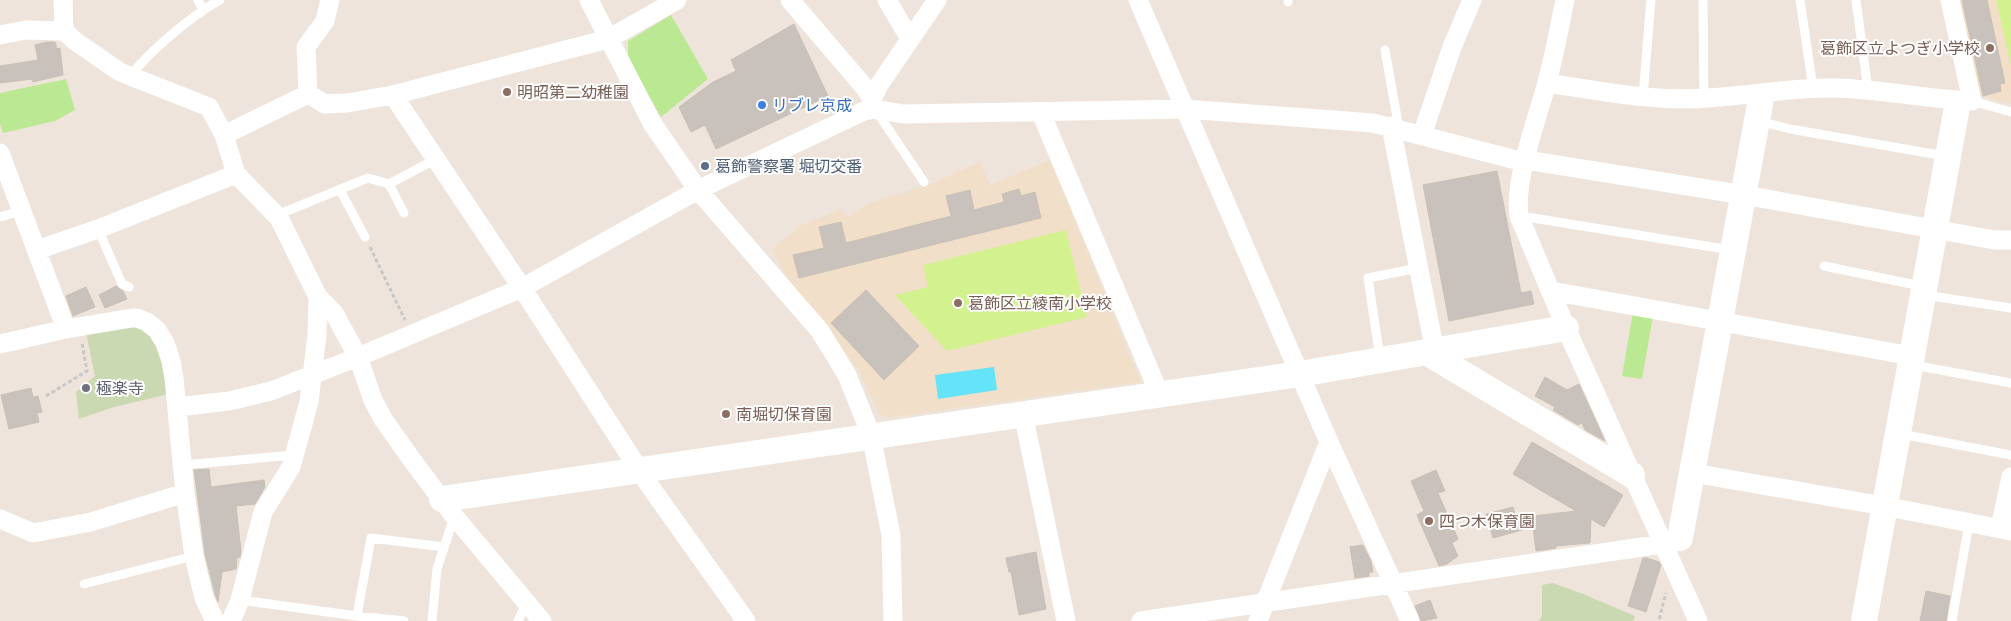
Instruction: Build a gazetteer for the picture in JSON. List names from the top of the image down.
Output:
{
  "places": [
    "葛飾区立よつぎ小学校",
    "明昭第二幼稚園",
    "リブレ京成",
    "葛飾警察署 堀切交番",
    "葛飾区立綾南小学校",
    "極楽寺",
    "南堀切保育園",
    "四つ木保育園"
  ]
}
